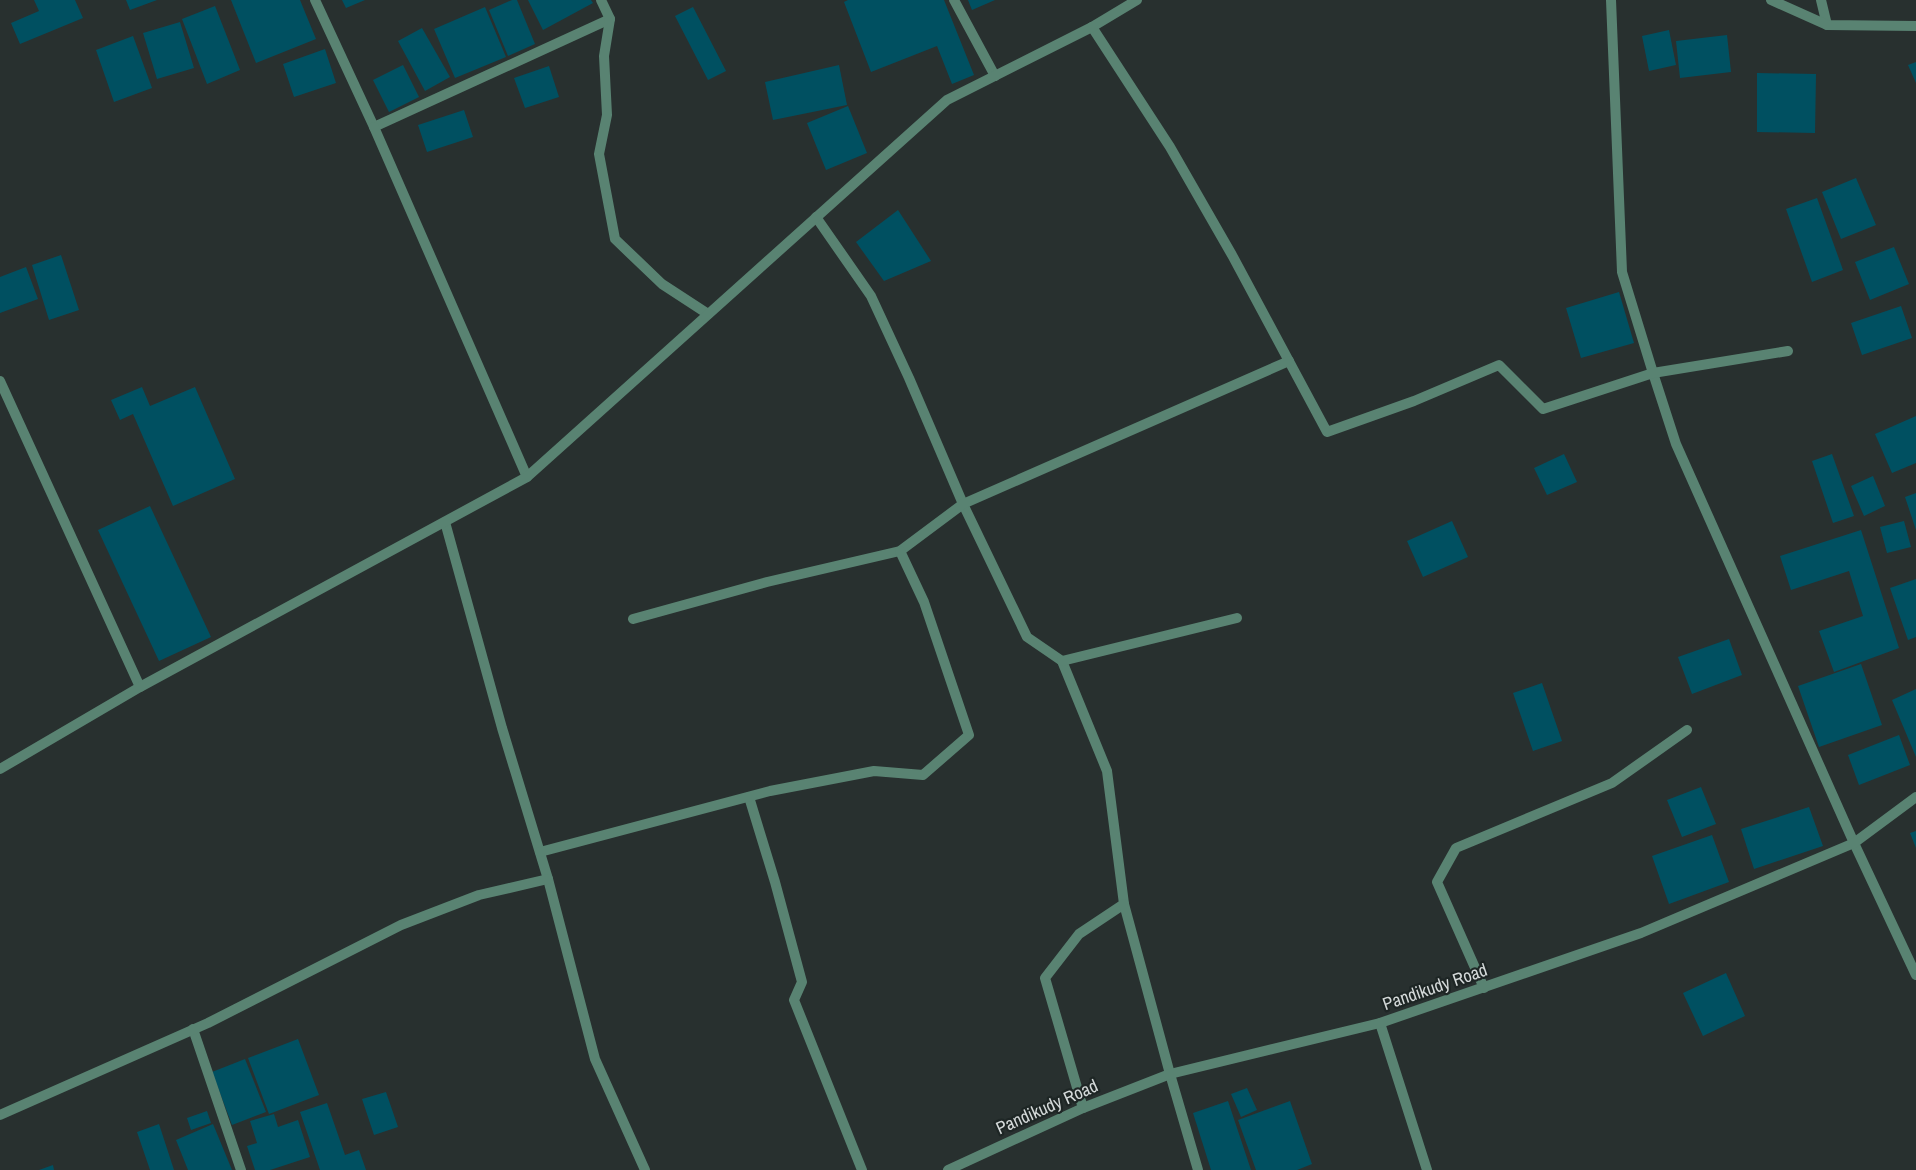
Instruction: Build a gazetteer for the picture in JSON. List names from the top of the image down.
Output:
{
  "streets": {
    "street": ["Pandikudy Road"]
  }
}
